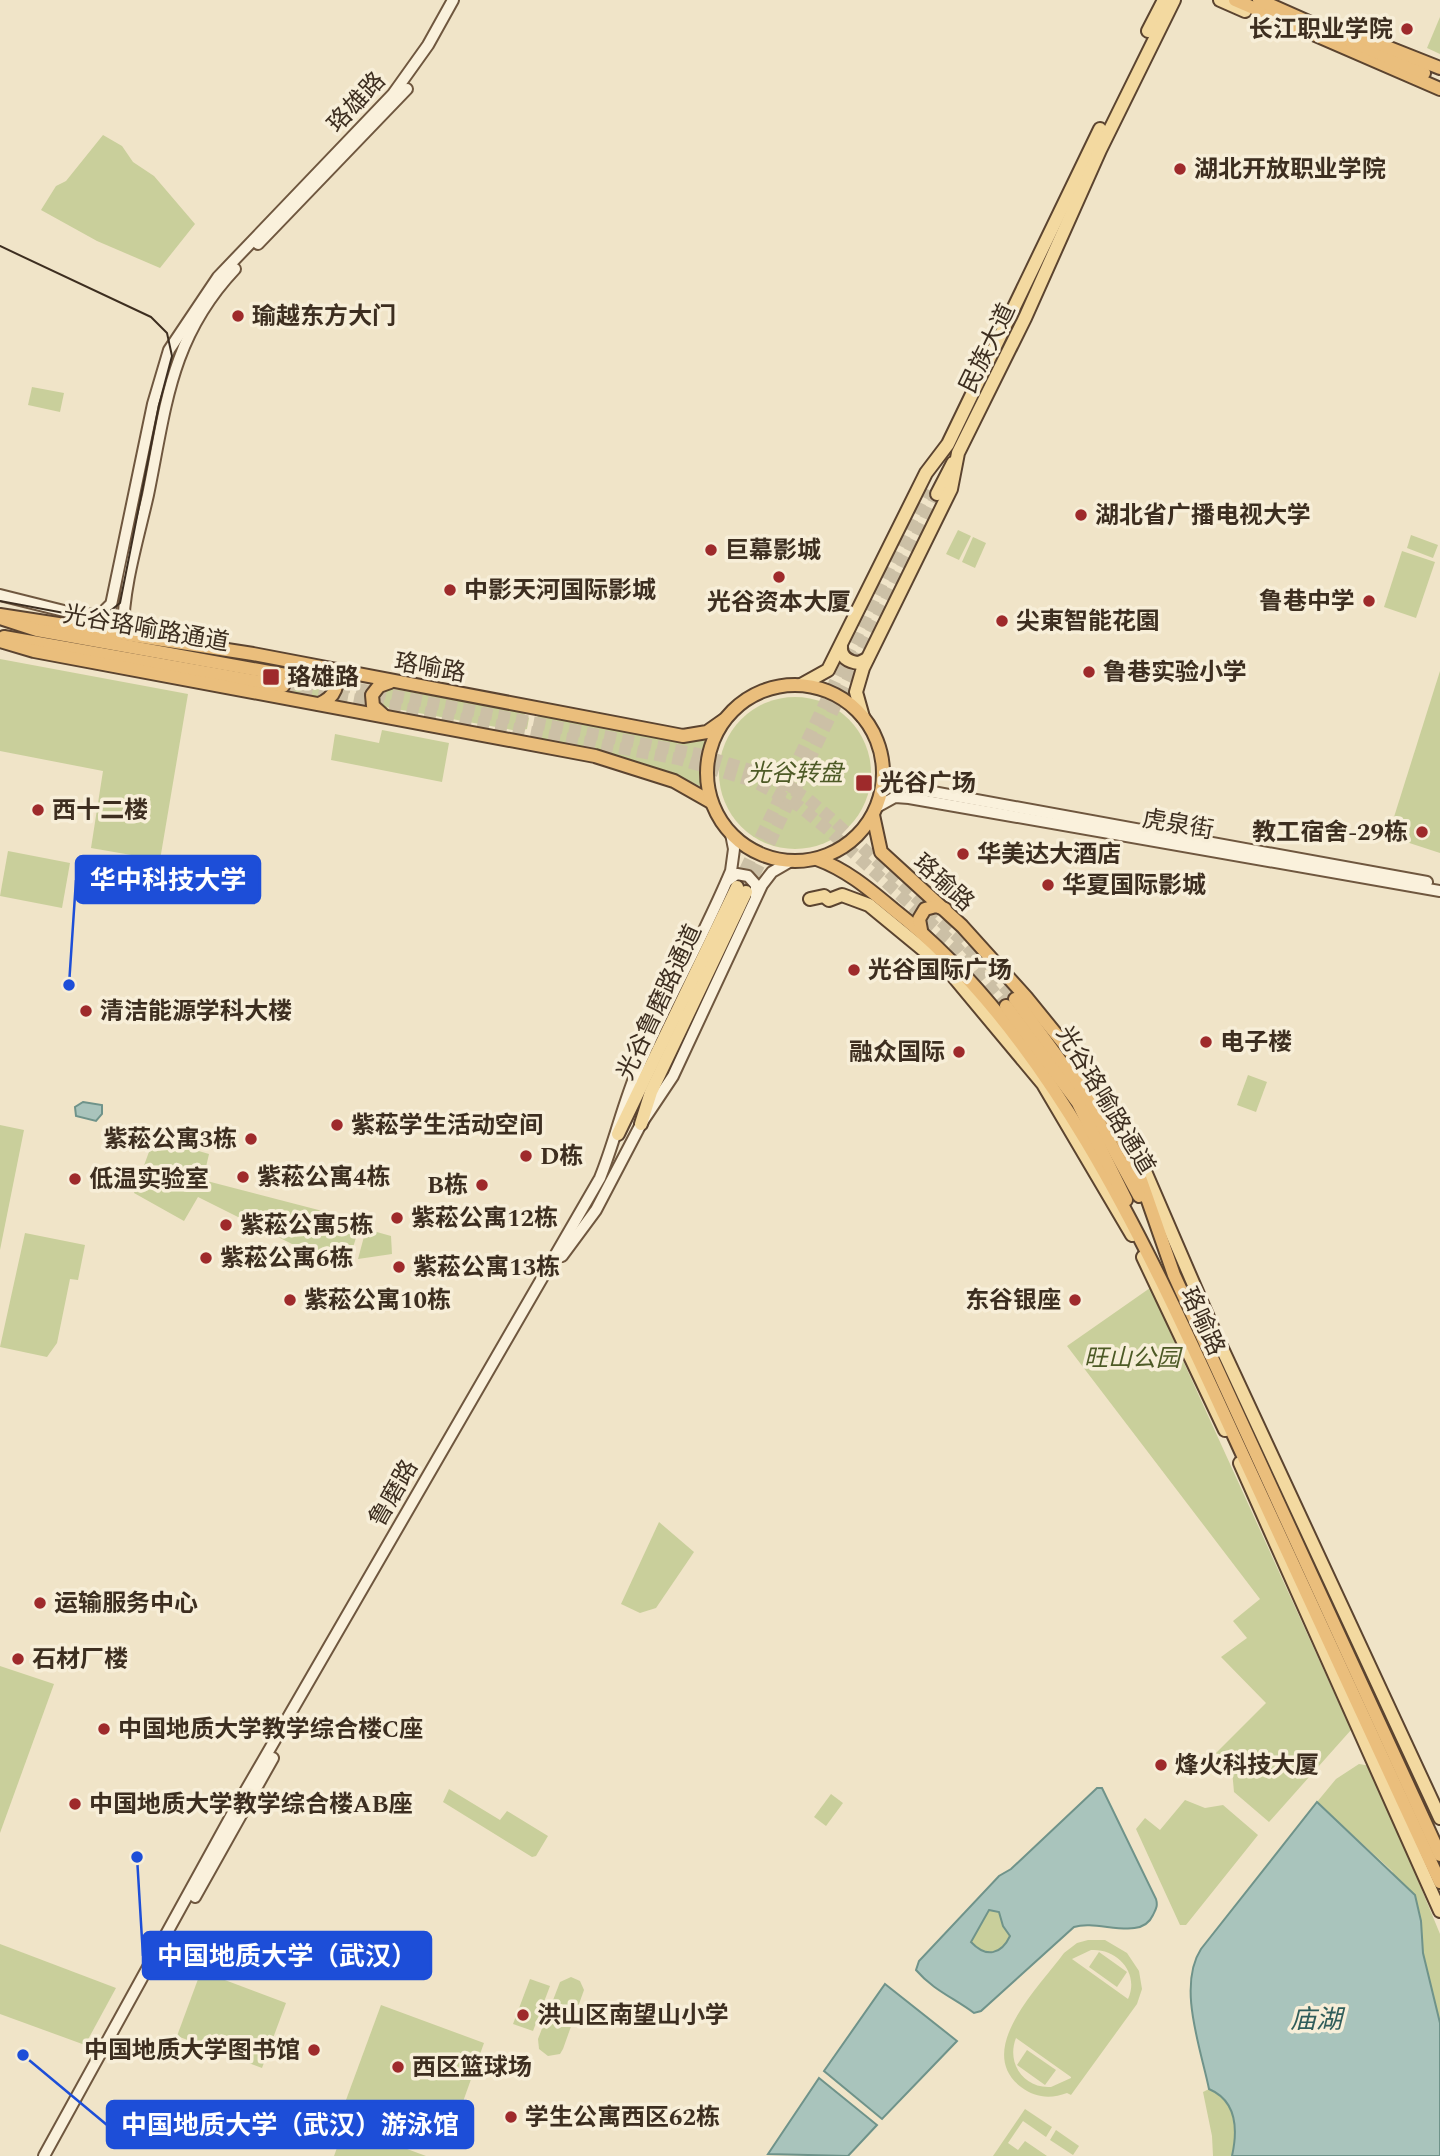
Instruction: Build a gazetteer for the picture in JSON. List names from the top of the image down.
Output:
{
  "streets": {
    "highway": ["光谷珞喻路通道", "珞喻路", "珞瑜路"],
    "main road": [
      "珞雄路",
      "民族大道",
      "虎泉街",
      "光谷鲁磨路通道",
      "鲁磨路"
    ]
  },
  "crossings": [
    ["珞雄路", "珞喻路"],
    ["民族大道", "珞喻路"],
    ["民族大道", "珞瑜路"],
    ["光谷珞喻路通道", "珞喻路"],
    ["珞喻路", "珞瑜路"],
    ["光谷鲁磨路通道", "鲁磨路"]
  ],
  "water": ["庙湖"],
  "parks": ["光谷转盘", "旺山公园"],
  "places": {
    "other": [
      "长江职业学院",
      "湖北开放职业学院",
      "瑜越东方大门",
      "湖北省广播电视大学",
      "巨幕影城",
      "光谷资本大厦",
      "中影天河国际影城",
      "鲁巷中学",
      "尖東智能花園",
      "鲁巷实验小学",
      "西十二楼",
      "教工宿舍-29栋",
      "华美达大酒店",
      "华夏国际影城",
      "光谷国际广场",
      "华中科技大学",
      "清洁能源学科大楼",
      "电子楼",
      "融众国际",
      "紫菘学生活动空间",
      "紫菘公寓3栋",
      "D栋",
      "紫菘公寓4栋",
      "低温实验室",
      "B栋",
      "紫菘公寓12栋",
      "紫菘公寓5栋",
      "紫菘公寓6栋",
      "紫菘公寓13栋",
      "紫菘公寓10栋",
      "东谷银座",
      "运输服务中心",
      "石材厂楼",
      "中国地质大学教学综合楼C座",
      "烽火科技大厦",
      "中国地质大学教学综合楼AB座",
      "中国地质大学（武汉）",
      "洪山区南望山小学",
      "中国地质大学图书馆",
      "中国地质大学（武汉）游泳馆",
      "西区篮球场",
      "学生公寓西区62栋"
    ],
    "transit": ["珞雄路", "光谷广场"]
  }
}
